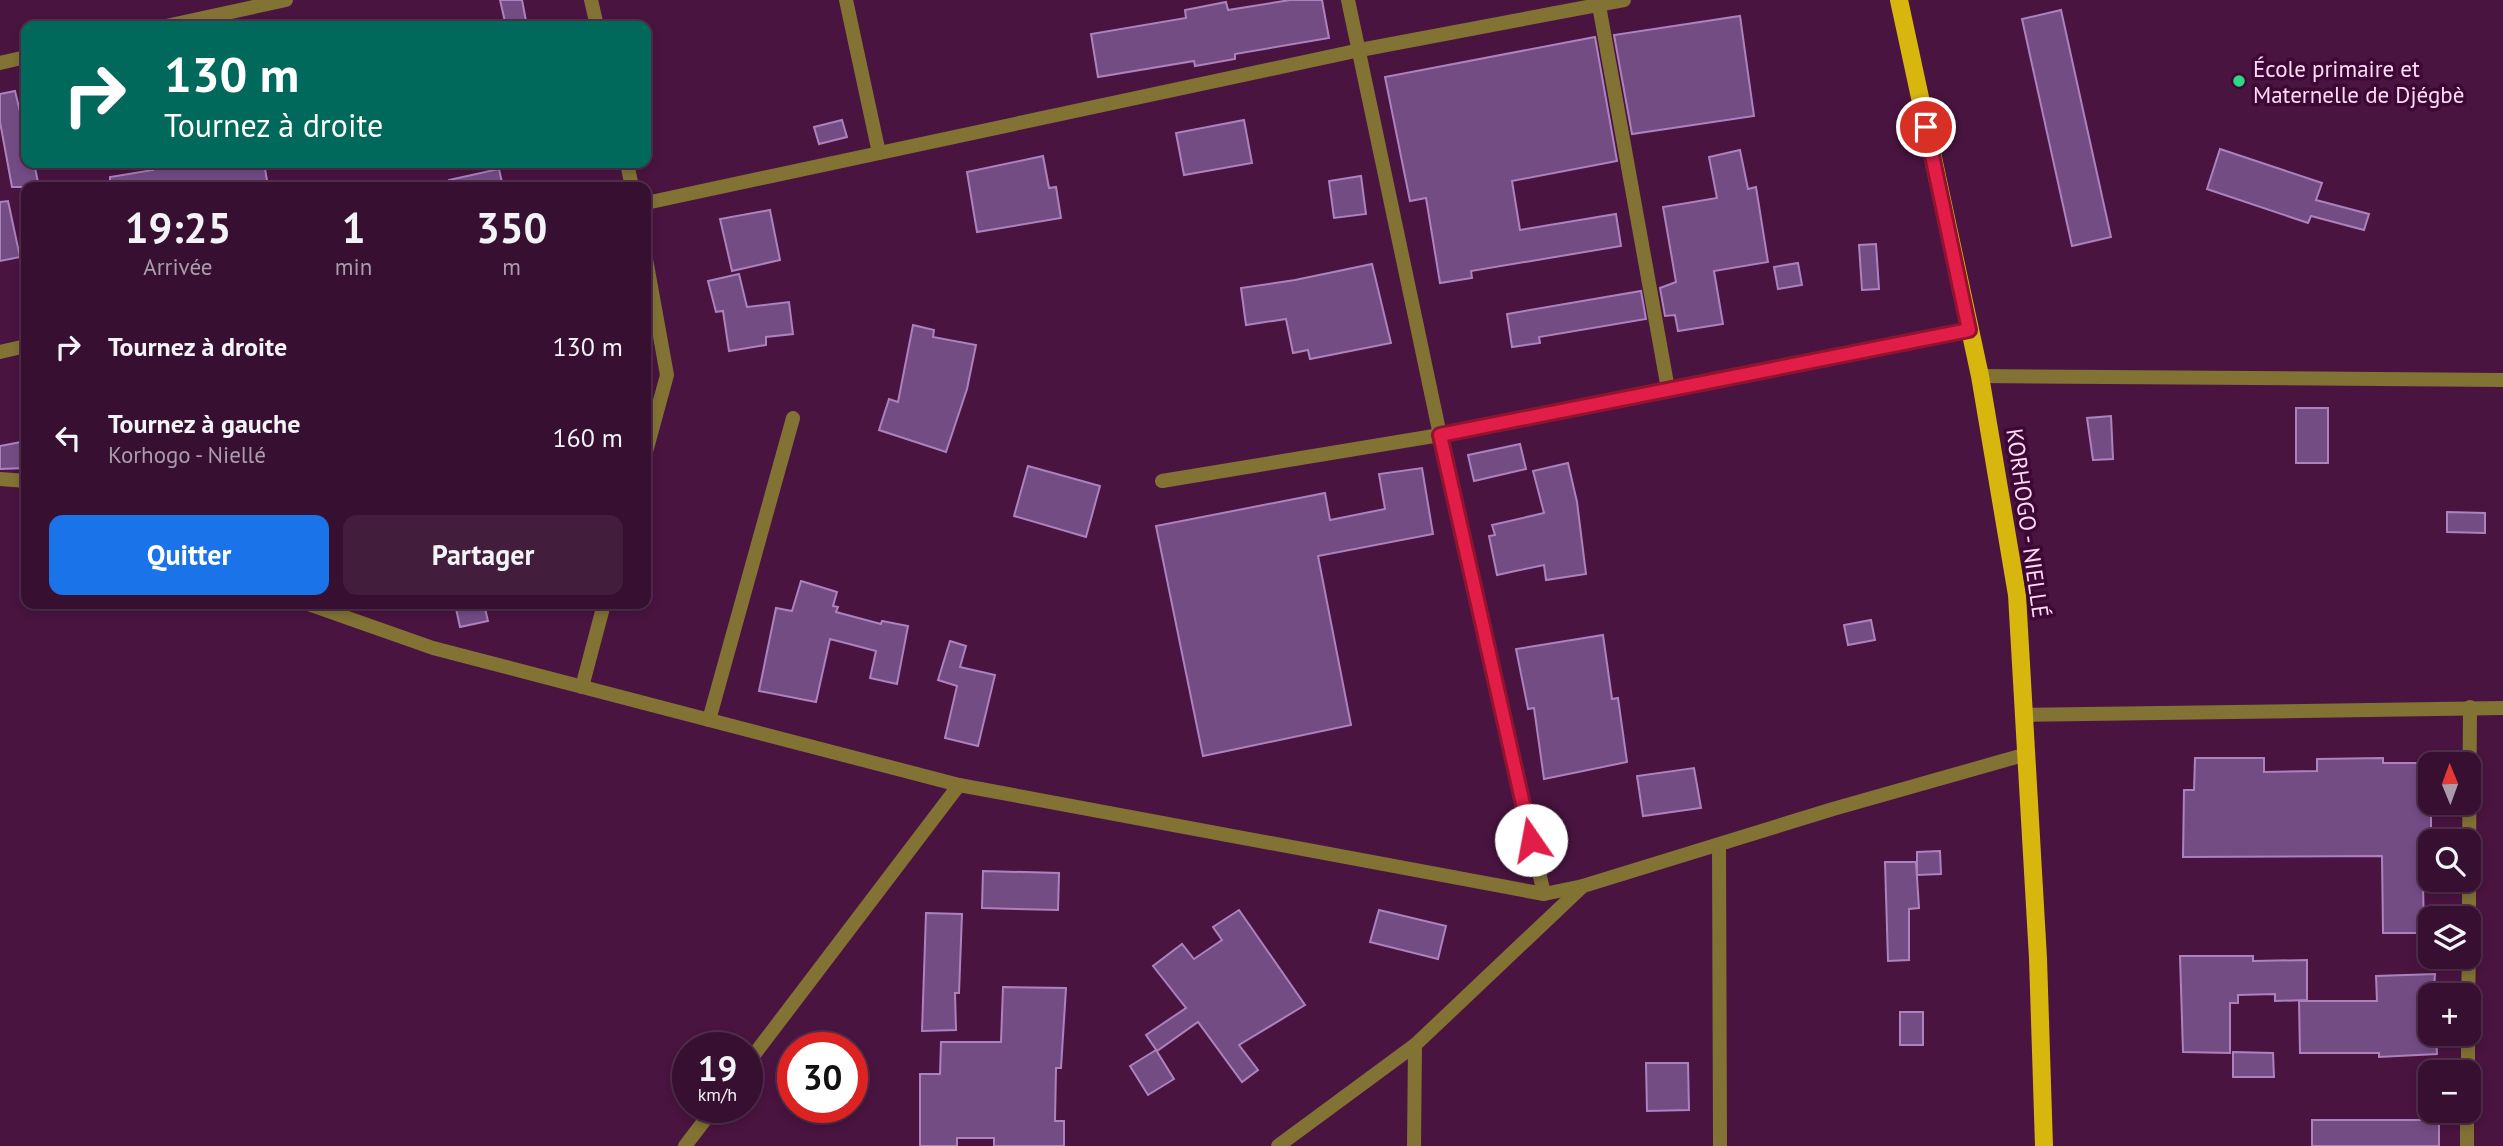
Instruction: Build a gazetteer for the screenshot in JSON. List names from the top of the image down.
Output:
{
  "streets": {
    "main road": ["KORHOGO - NIELLÉ"]
  },
  "places": ["École primaire et Maternelle de Djégbè"],
  "north": "top",
  "page": {
    "turn": ["130 m", "Tournez à droite"],
    "eta": [
      "19:25",
      "Arrivée",
      "1",
      "min",
      "350",
      "m"
    ],
    "list": [
      {
        "name": "Tournez à droite",
        "value": "130 m"
      },
      {
        "name": "Tournez à gauche",
        "note": "Korhogo - Niellé",
        "value": "160 m"
      }
    ],
    "buttons": ["Quitter", "Partager"],
    "map_buttons": ["+", "−"],
    "speed": "19 km/h",
    "limit": "30"
  }
}
